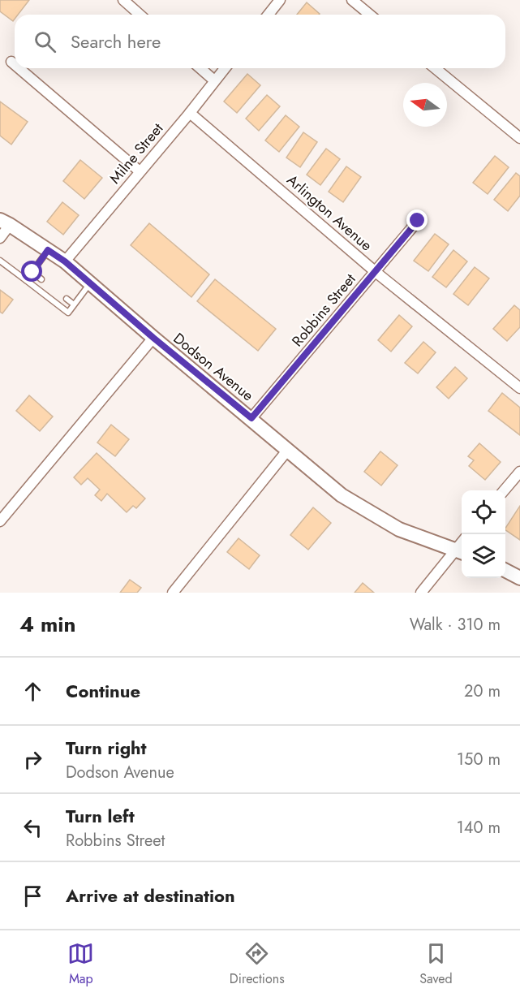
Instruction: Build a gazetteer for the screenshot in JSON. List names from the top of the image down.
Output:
{
  "streets": {
    "main road": ["Dodson Avenue"],
    "street": ["Milne Street", "Arlington Avenue", "Robbins Street"]
  },
  "crossings": [
    ["Milne Street", "Arlington Avenue"],
    ["Milne Street", "Dodson Avenue"],
    ["Arlington Avenue", "Robbins Street"],
    ["Robbins Street", "Dodson Avenue"]
  ],
  "north": "left",
  "page": {
    "search": "Search here",
    "heading": ["4 min", "Walk · 310 m"],
    "list": [
      ["Continue", "20 m"],
      ["Turn right", "Dodson Avenue", "150 m"],
      ["Turn left", "Robbins Street", "140 m"],
      "Arrive at destination"
    ],
    "nav": ["Map", "Directions", "Saved"]
  }
}
